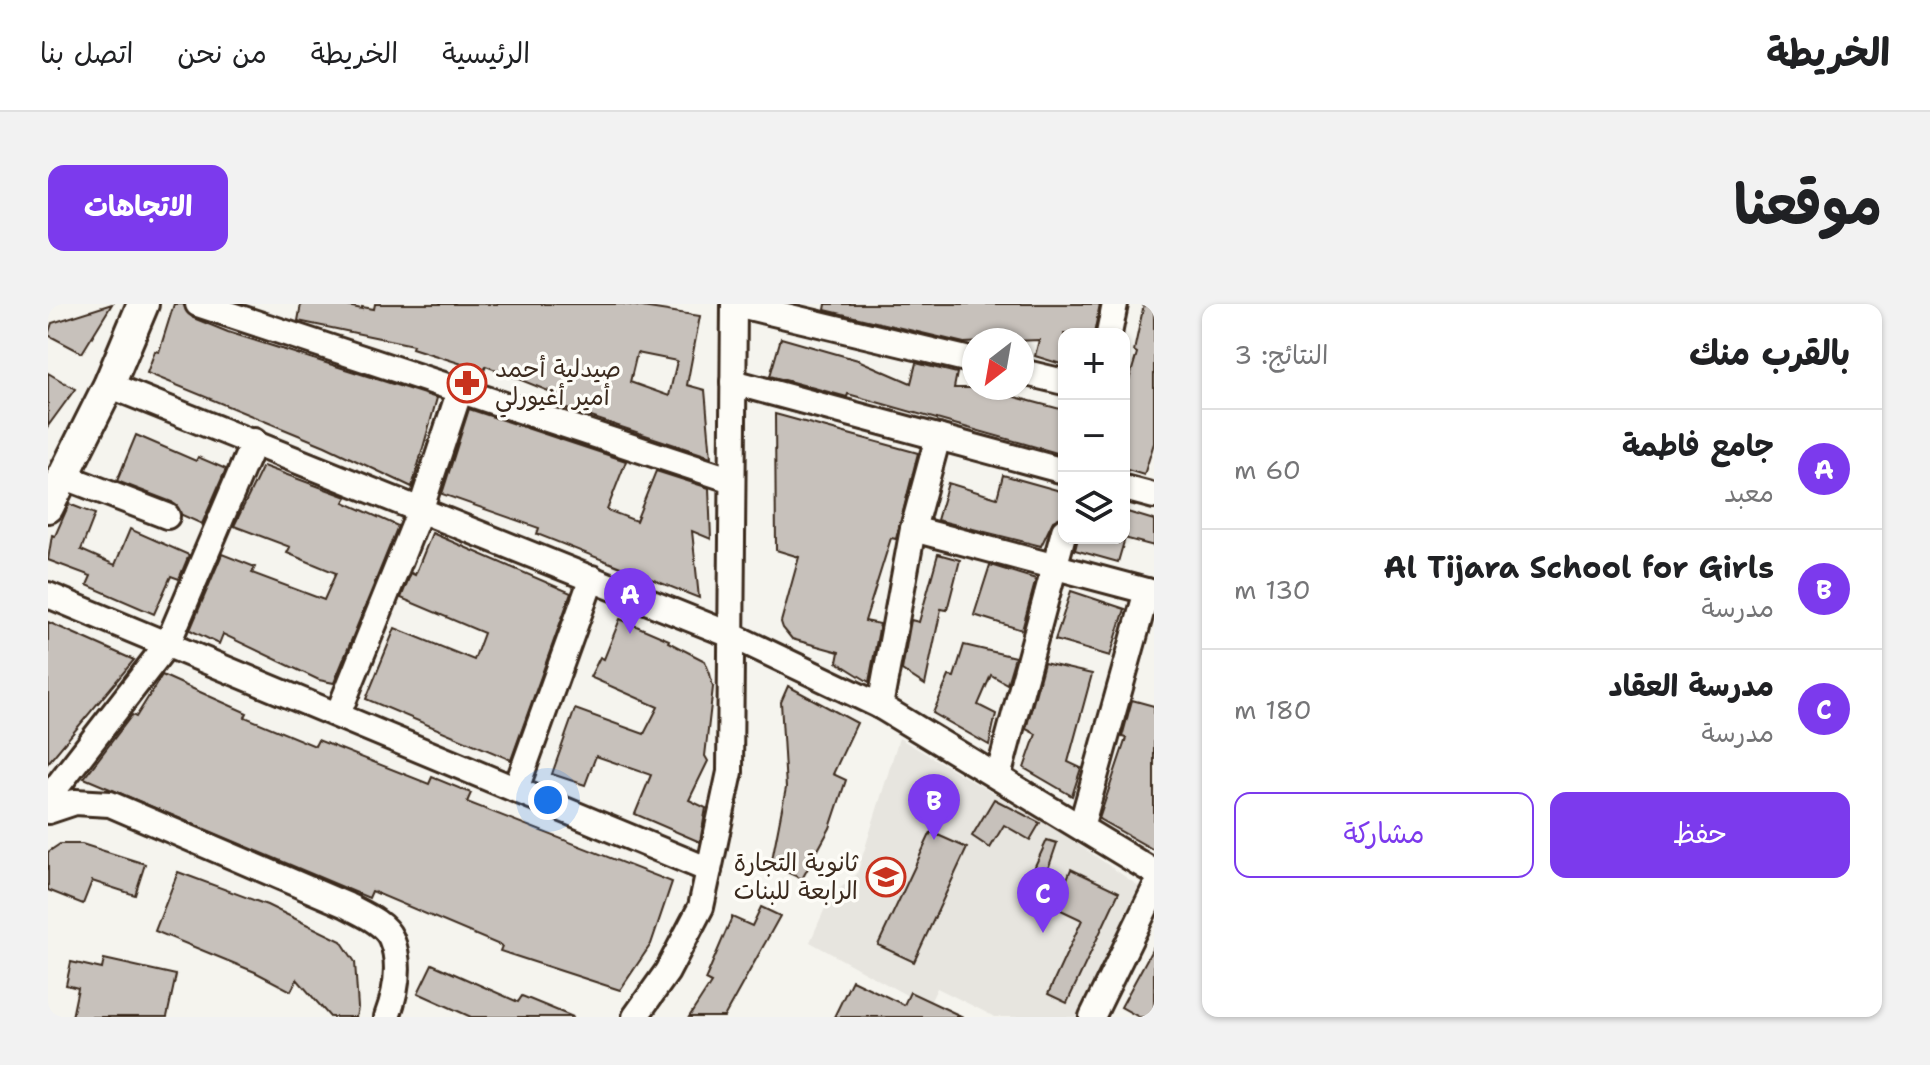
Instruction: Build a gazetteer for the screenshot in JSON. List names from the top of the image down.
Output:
{
  "places": {
    "pharmacy": ["صيدلية أحمد أمير أغيورلي"],
    "school or university": ["ثانوية التجارة الرابعة للبنات"]
  },
  "north": "bottom left",
  "page": {
    "header": "الخريطة",
    "nav": [
      "الرئيسية",
      "الخريطة",
      "من نحن",
      "اتصل بنا"
    ],
    "title": "موقعنا",
    "buttons": [
      "الاتجاهات",
      ["حفظ", "مشاركة"]
    ],
    "heading": ["بالقرب منك", "النتائج: 3"],
    "map_buttons": ["+", "−"],
    "list": [
      {
        "mark": "A",
        "name": "جامع فاطمة",
        "note": "معبد",
        "value": "60 m"
      },
      {
        "mark": "B",
        "name": "Al Tijara School for Girls",
        "note": "مدرسة",
        "value": "130 m"
      },
      {
        "mark": "C",
        "name": "مدرسة العقاد",
        "note": "مدرسة",
        "value": "180 m"
      }
    ],
    "pins": ["A", "B", "C"]
  }
}
